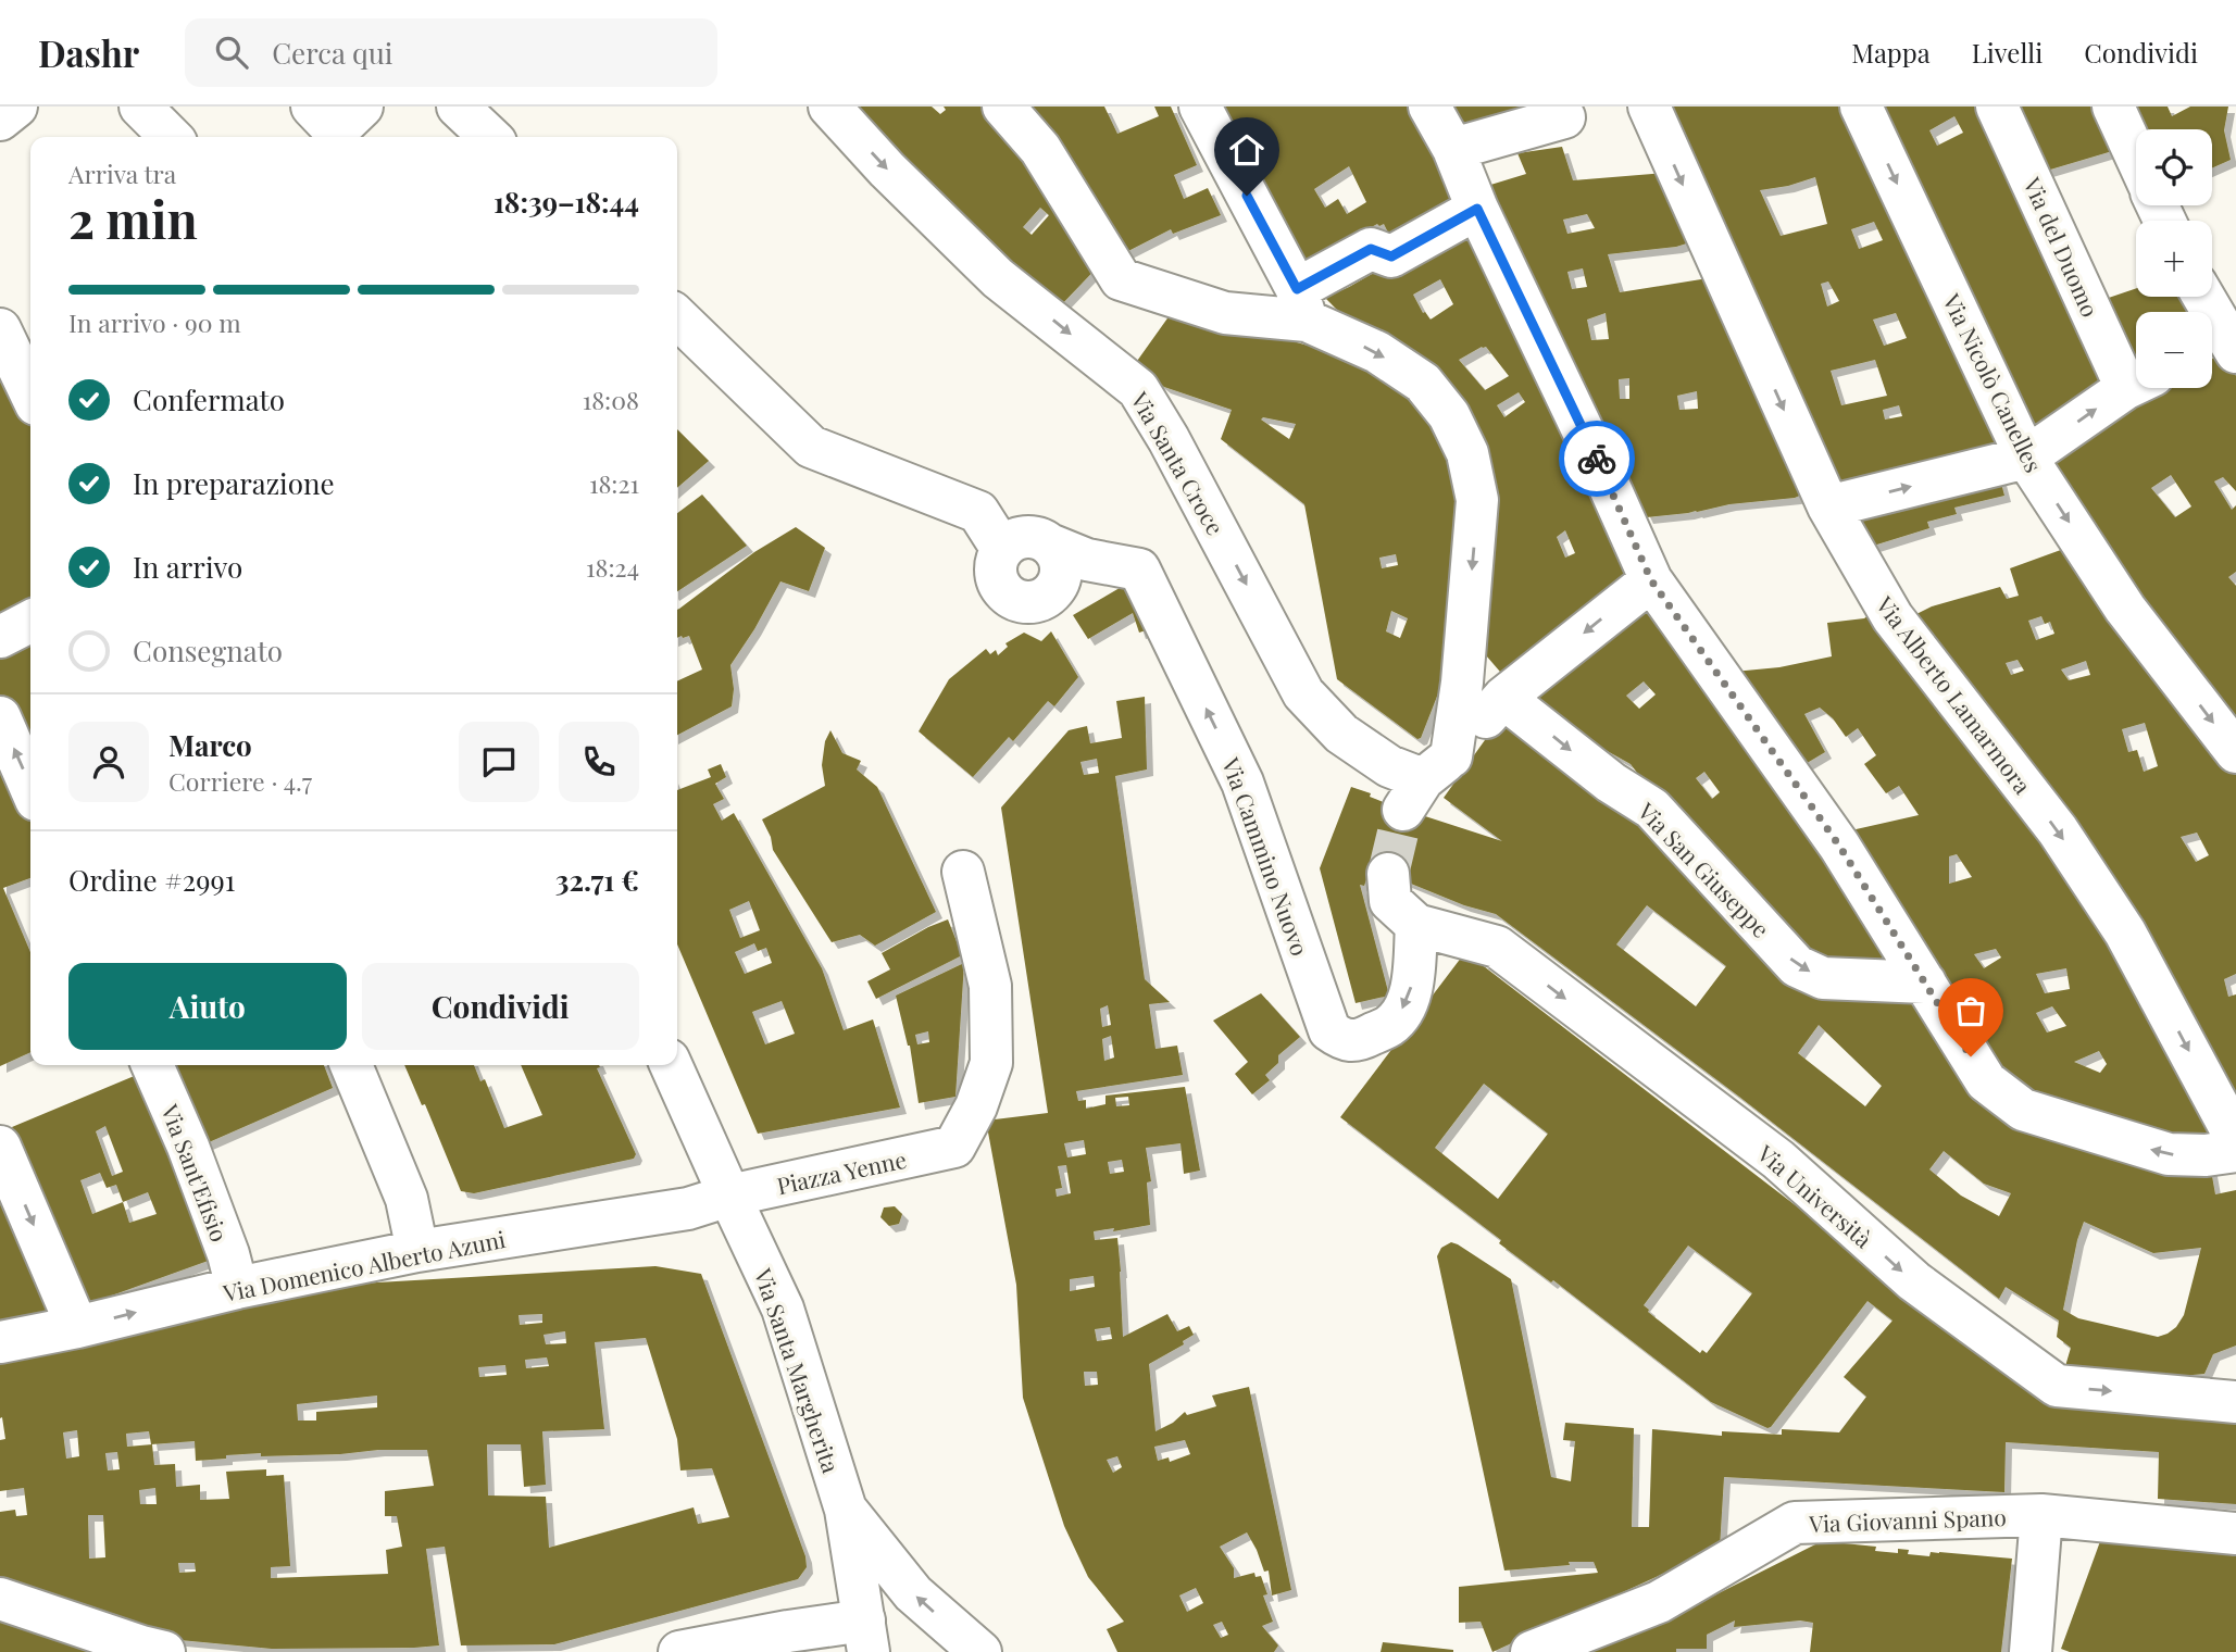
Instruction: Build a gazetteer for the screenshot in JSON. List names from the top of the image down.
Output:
{
  "streets": {
    "street": [
      "Via del Duomo",
      "Via Nicolò Canelles",
      "Via Santa Croce",
      "Via Alberto Lamarmora",
      "Via Cammino Nuovo",
      "Via San Giuseppe",
      "Piazza Yenne",
      "Via Sant'Efisio",
      "Via Università",
      "Via Domenico Alberto Azuni",
      "Via Santa Margherita",
      "Via Giovanni Spano"
    ]
  },
  "crossings": [
    ["Via Cammino Nuovo", "Via Università"],
    ["Piazza Yenne", "Via Domenico Alberto Azuni"],
    ["Piazza Yenne", "Via Santa Margherita"],
    ["Via Sant'Efisio", "Via Domenico Alberto Azuni"],
    ["Via Domenico Alberto Azuni", "Via Santa Margherita"]
  ],
  "page": {
    "header": "Dashr",
    "search": "Cerca qui",
    "nav": ["Mappa", "Livelli", "Condividi"],
    "map_buttons": ["+", "−"],
    "heading": ["2 min", "Arriva tra", "18:39–18:44"],
    "panel": [
      "Marco",
      "Corriere · 4.7",
      "Ordine #2991",
      "32.71 €"
    ],
    "bar": "In arrivo · 90 m",
    "list": [
      ["Confermato", "18:08"],
      ["In preparazione", "18:21"],
      ["In arrivo", "18:24"],
      "Consegnato"
    ],
    "buttons": ["Aiuto", "Condividi"]
  }
}
